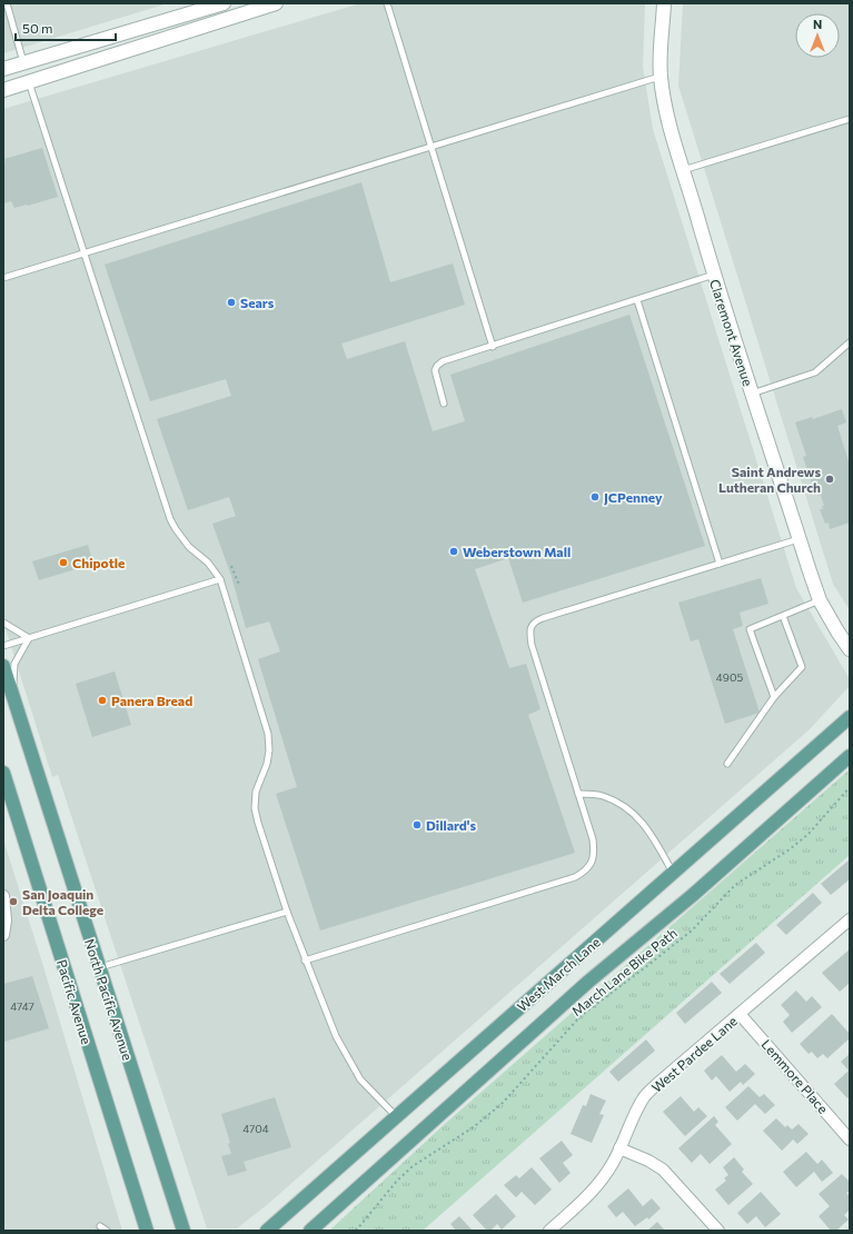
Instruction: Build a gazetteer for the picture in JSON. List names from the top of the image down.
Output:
{
  "streets": {
    "main road": ["West March Lane", "North Pacific Avenue", "Pacific Avenue"],
    "street": ["Claremont Avenue", "West Pardee Lane", "Lemmore Place"],
    "path": ["March Lane Bike Path"]
  },
  "crossings": [
    ["West Pardee Lane", "Lemmore Place"]
  ],
  "places": [
    "Sears",
    "Saint Andrews Lutheran Church",
    "JCPenney",
    "Weberstown Mall",
    "Chipotle",
    "Panera Bread",
    "Dillard's",
    "San Joaquin Delta College"
  ],
  "house_numbers": ["4905", "4747", "4704"],
  "scale_bar": "50 m",
  "north": "top"
}
